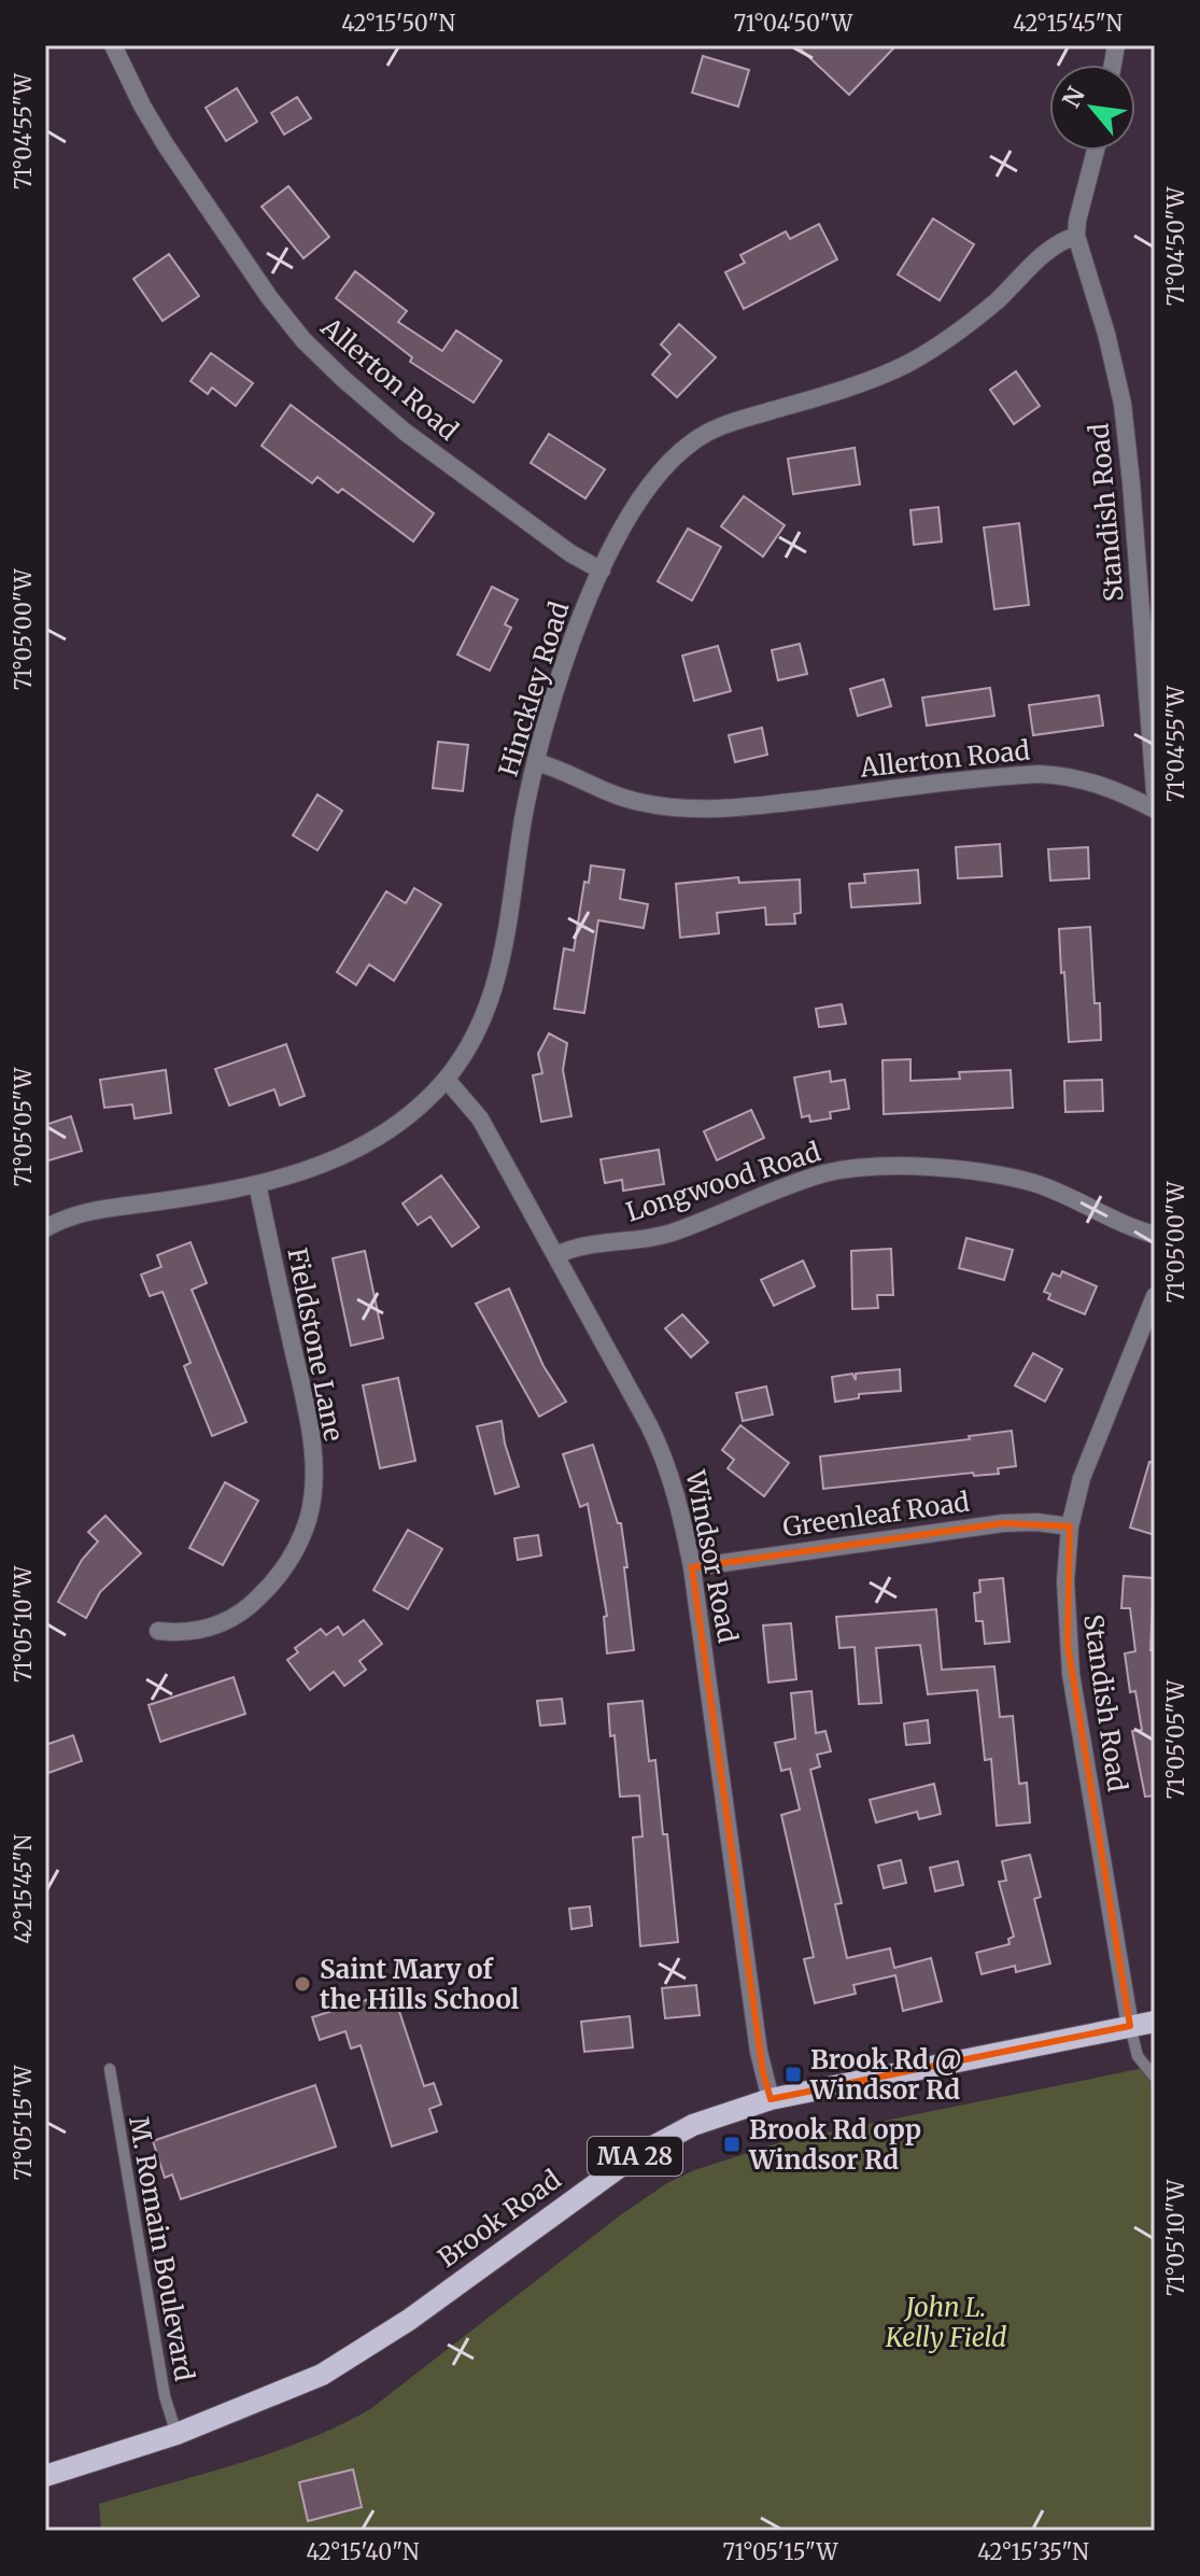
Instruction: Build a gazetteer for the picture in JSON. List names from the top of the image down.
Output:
{
  "streets": {
    "main road": ["MA 28", "Brook Road"],
    "street": [
      "Allerton Road",
      "Standish Road",
      "Hinckley Road",
      "Longwood Road",
      "Fieldstone Lane",
      "Greenleaf Road",
      "Windsor Road"
    ],
    "lane": ["M. Romain Boulevard"]
  },
  "crossings": [
    ["Allerton Road", "Hinckley Road"],
    ["Standish Road", "Hinckley Road"],
    ["Standish Road", "Greenleaf Road"],
    ["Standish Road", "Brook Road"],
    ["Hinckley Road", "Fieldstone Lane"],
    ["Hinckley Road", "Windsor Road"],
    ["Longwood Road", "Windsor Road"],
    ["Greenleaf Road", "Windsor Road"],
    ["Windsor Road", "Brook Road"],
    ["Brook Road", "M. Romain Boulevard"]
  ],
  "parks": ["John L. Kelly Field"],
  "places": {
    "other": ["Saint Mary of the Hills School"],
    "transit": ["Brook Rd @ Windsor Rd", "Brook Rd opp Windsor Rd"]
  },
  "north": "top left",
  "coordinates": [
    "42°15'50\"N",
    "71°04'50\"W",
    "42°15'45\"N",
    "71°04'55\"W",
    "71°05'00\"W",
    "71°05'05\"W",
    "71°05'10\"W",
    "71°05'15\"W",
    "42°15'40\"N",
    "42°15'35\"N"
  ]
}
